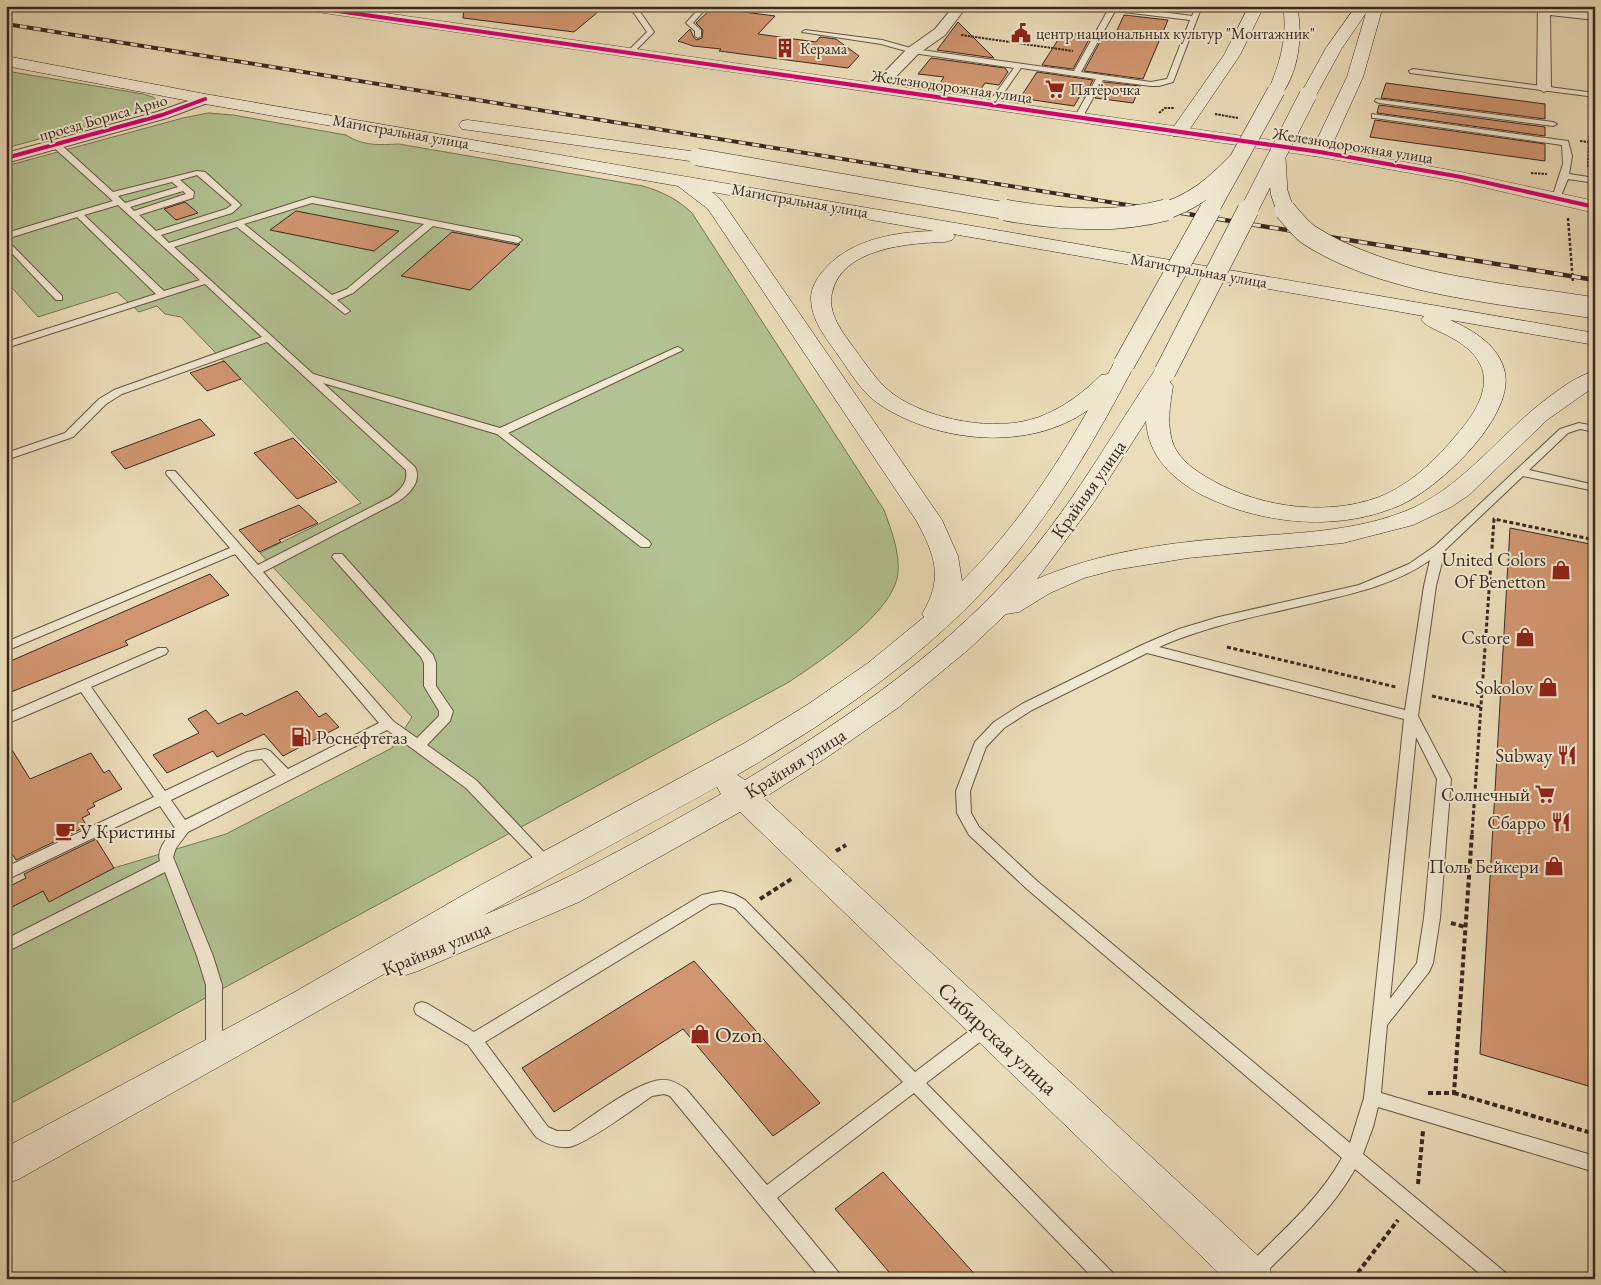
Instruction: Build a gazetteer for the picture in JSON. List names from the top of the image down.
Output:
{
  "streets": {
    "main road": [
      "Железнодорожная улица",
      "Магистральная улица",
      "Крайняя улица",
      "Сибирская улица"
    ],
    "street": ["проезд Бориса Арно"]
  },
  "crossings": [
    ["проезд Бориса Арно", "Магистральная улица"],
    ["Крайняя улица", "Сибирская улица"]
  ],
  "places": {
    "public building": ["центр национальных культур \"Монтажник\""],
    "building": ["Керама"],
    "supermarket": ["Пятёрочка", "Солнечный"],
    "shop": [
      "United Colors Of Benetton",
      "Cstore",
      "Sokolov",
      "Поль Бейкери",
      "Ozon"
    ],
    "fuel station": ["Роснефтегаз"],
    "restaurant": ["Subway", "Сбарро"],
    "cafe": ["У Кристины"]
  }
}
